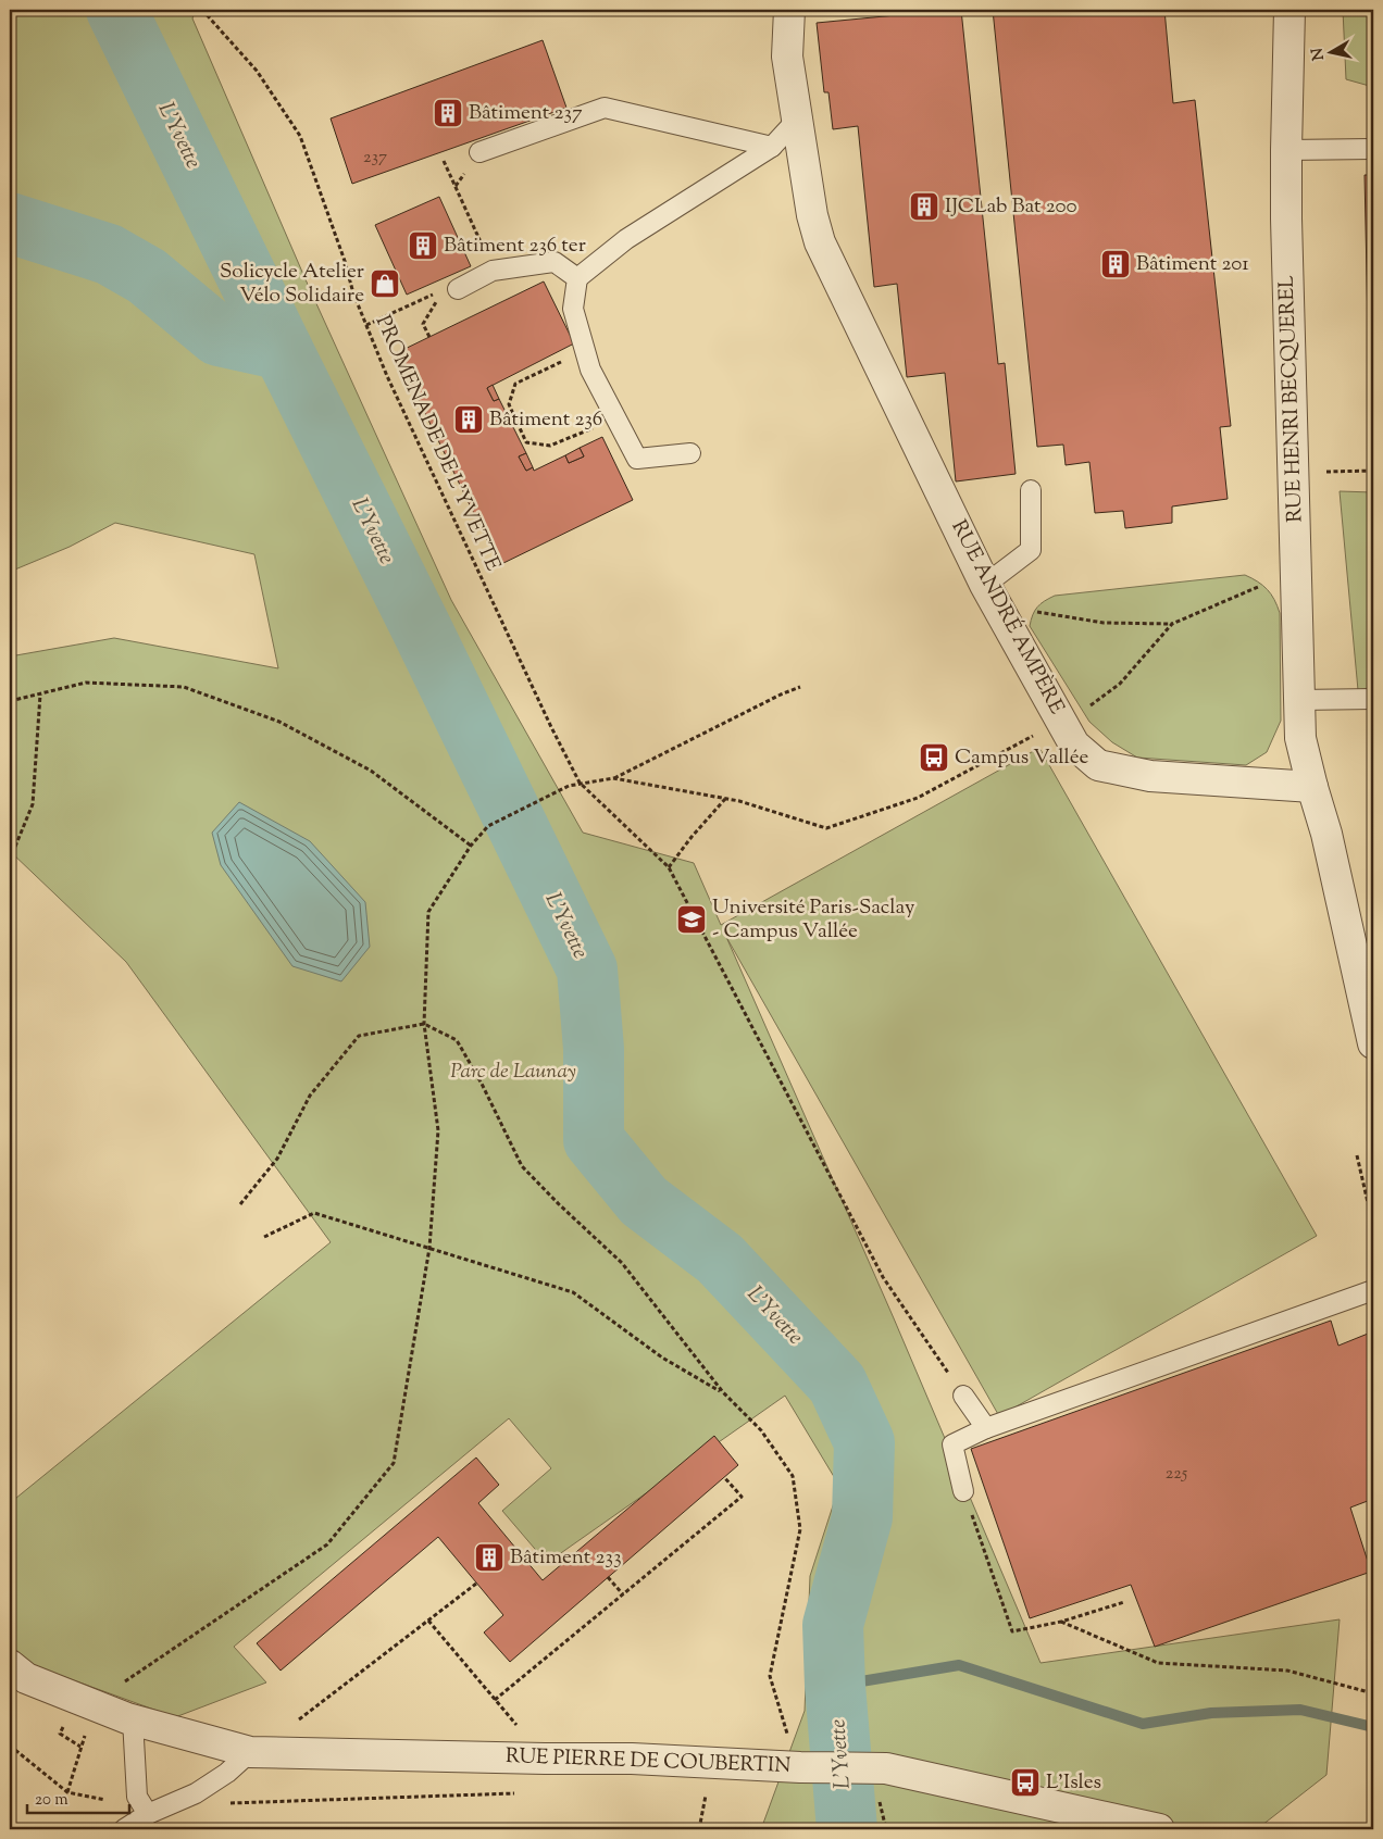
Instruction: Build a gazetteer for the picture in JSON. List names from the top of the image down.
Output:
{
  "streets": {
    "street": ["RUE HENRI BECQUEREL", "RUE ANDRÉ AMPÈRE", "RUE PIERRE DE COUBERTIN"],
    "path": ["PROMENADE DE L'YVETTE"]
  },
  "crossings": [
    ["RUE HENRI BECQUEREL", "RUE ANDRÉ AMPÈRE"]
  ],
  "water": ["L'Yvette"],
  "parks": ["Parc de Launay"],
  "places": {
    "building": [
      "Bâtiment 237",
      "IJCLab Bat 200",
      "Bâtiment 236 ter",
      "Bâtiment 201",
      "Bâtiment 236",
      "Bâtiment 233"
    ],
    "shop": ["Solicycle Atelier Vélo Solidaire"],
    "bus stop": ["Campus Vallée", "L'Isles"],
    "school or university": ["Université Paris-Saclay - Campus Vallée"]
  },
  "house_numbers": ["237", "225"],
  "scale_bar": "20 m",
  "north": "left"
}
